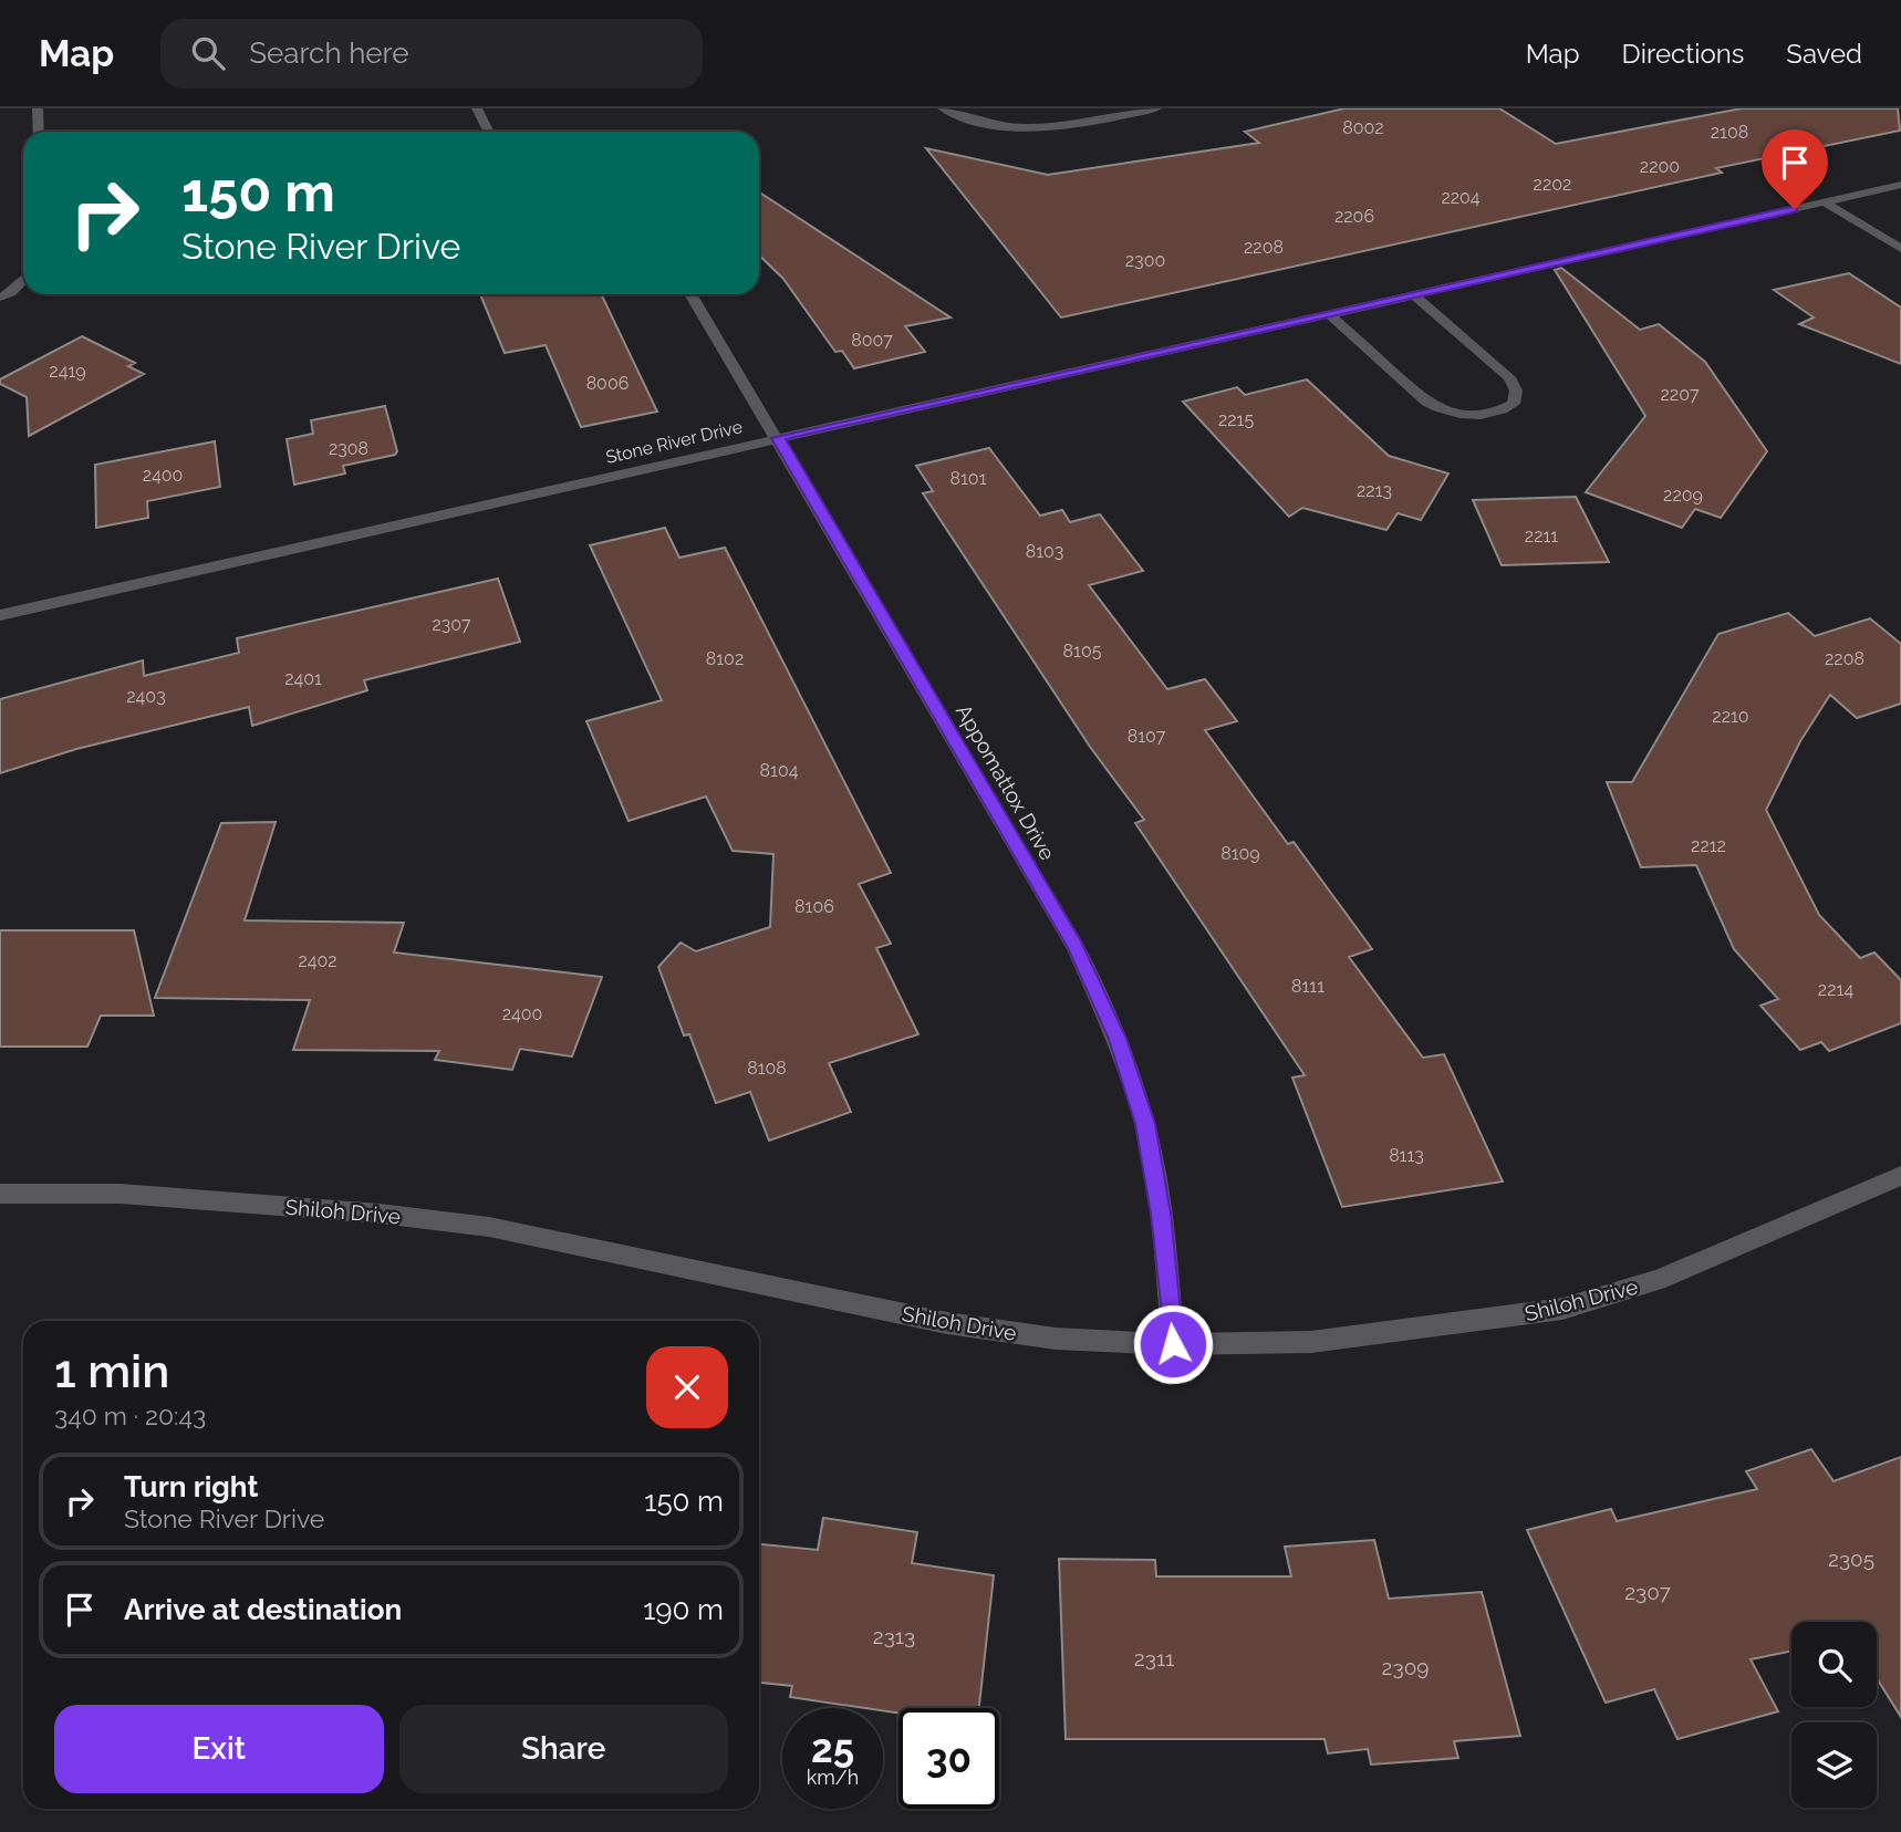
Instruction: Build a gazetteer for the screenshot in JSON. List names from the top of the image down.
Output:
{
  "streets": {
    "street": ["Stone River Drive", "Appomattox Drive", "Shiloh Drive"]
  },
  "crossings": [
    ["Stone River Drive", "Appomattox Drive"],
    ["Appomattox Drive", "Shiloh Drive"]
  ],
  "house_numbers": [
    "8002",
    "2108",
    "2200",
    "2202",
    "2204",
    "2206",
    "2208",
    "2300",
    "8007",
    "2419",
    "8006",
    "2207",
    "2215",
    "2308",
    "2400",
    "8101",
    "2213",
    "2209",
    "2211",
    "8103",
    "2307",
    "8105",
    "8102",
    "2208",
    "2401",
    "2403",
    "2210",
    "8107",
    "8104",
    "2212",
    "8109",
    "8106",
    "2402",
    "8111",
    "2214",
    "2400",
    "8108",
    "8113",
    "2305",
    "2307",
    "2313",
    "2311",
    "2309"
  ],
  "page": {
    "header": "Map",
    "search": "Search here",
    "nav": ["Map", "Directions", "Saved"],
    "turn": ["150 m", "Stone River Drive"],
    "heading": ["1 min", "340 m · 20:43"],
    "list": [
      {
        "name": "Turn right",
        "note": "Stone River Drive",
        "value": "150 m"
      },
      {
        "name": "Arrive at destination",
        "value": "190 m"
      }
    ],
    "buttons": ["Exit", "Share"],
    "speed": "25 km/h",
    "limit": "30"
  }
}
